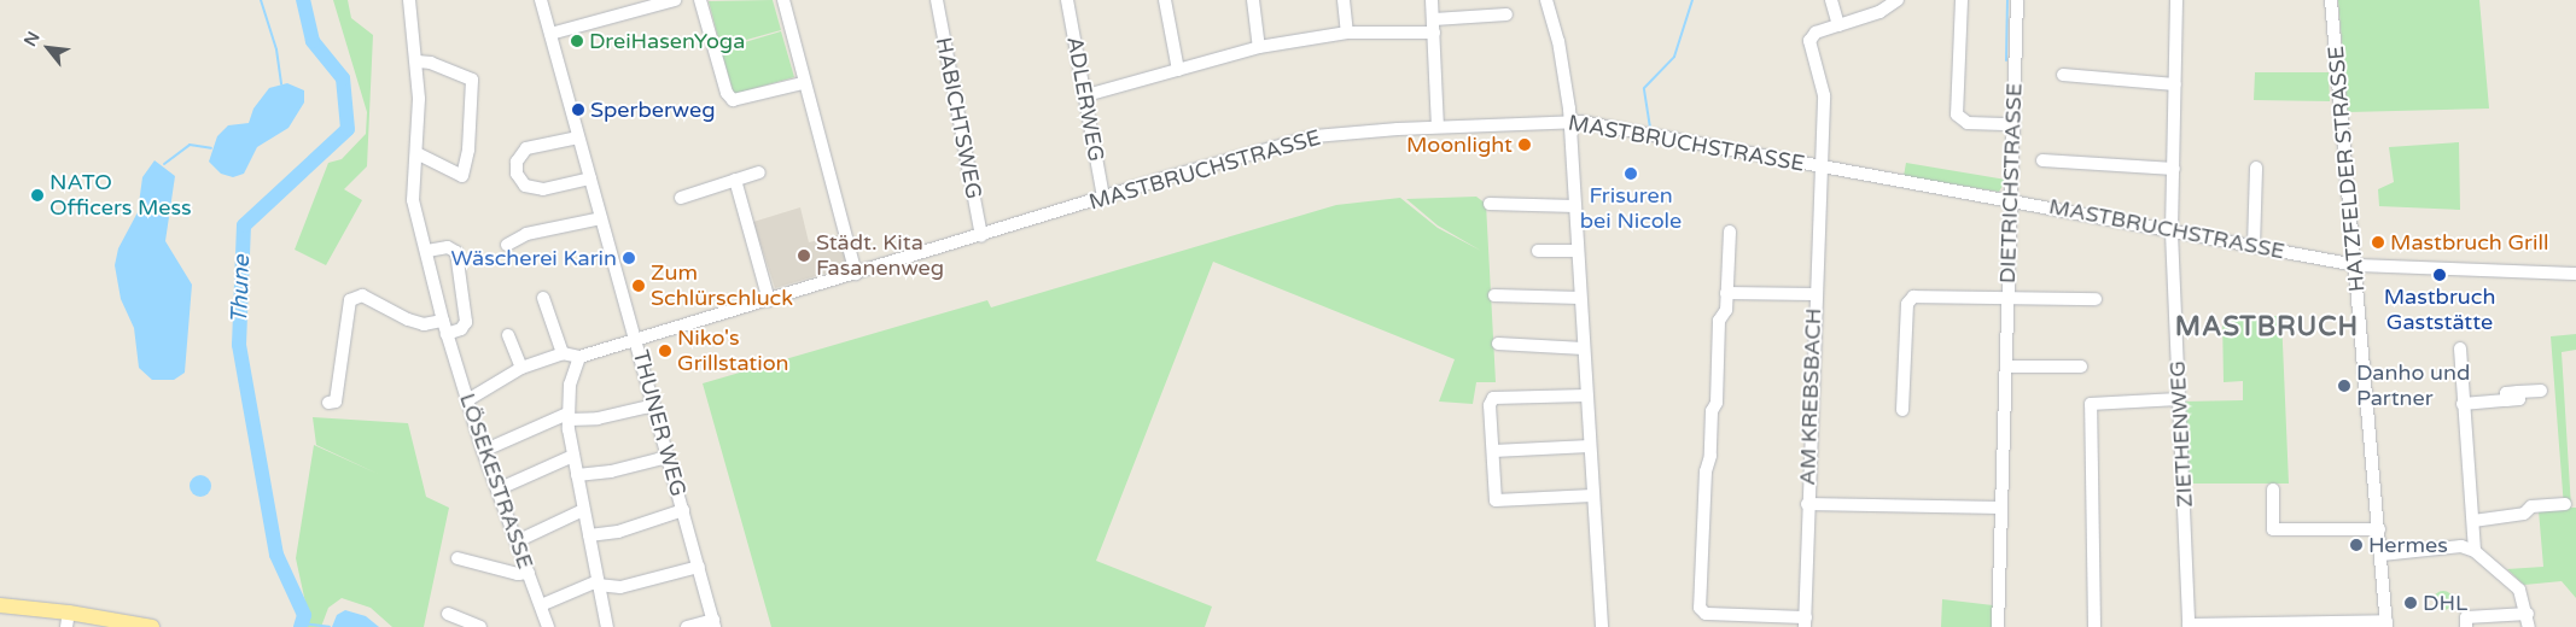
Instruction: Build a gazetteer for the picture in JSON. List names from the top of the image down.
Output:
{
  "streets": {
    "street": [
      "ADLERWEG",
      "HABICHTSWEG",
      "MASTBRUCHSTRASSE",
      "HATZFELDER STRASSE",
      "DIETRICHSTRASSE",
      "AM KREBSBACH",
      "THUNER WEG",
      "ZIETHENWEG",
      "LÖSEKESTRASSE"
    ]
  },
  "crossings": [
    ["ADLERWEG", "MASTBRUCHSTRASSE"],
    ["HABICHTSWEG", "MASTBRUCHSTRASSE"],
    ["MASTBRUCHSTRASSE", "HATZFELDER STRASSE"],
    ["MASTBRUCHSTRASSE", "DIETRICHSTRASSE"],
    ["MASTBRUCHSTRASSE", "AM KREBSBACH"],
    ["MASTBRUCHSTRASSE", "THUNER WEG"],
    ["MASTBRUCHSTRASSE", "ZIETHENWEG"]
  ],
  "districts": ["MASTBRUCH"],
  "water": ["Thune"],
  "places": [
    "DreiHasenYoga",
    "Sperberweg",
    "Moonlight",
    "Frisuren bei Nicole",
    "NATO Officers Mess",
    "Mastbruch Grill",
    "Städt. Kita Fasanenweg",
    "Wäscherei Karin",
    "Mastbruch Gaststätte",
    "Zum Schlürschluck",
    "Niko's Grillstation",
    "Danho und Partner",
    "Hermes",
    "DHL"
  ],
  "north": "top left"
}
